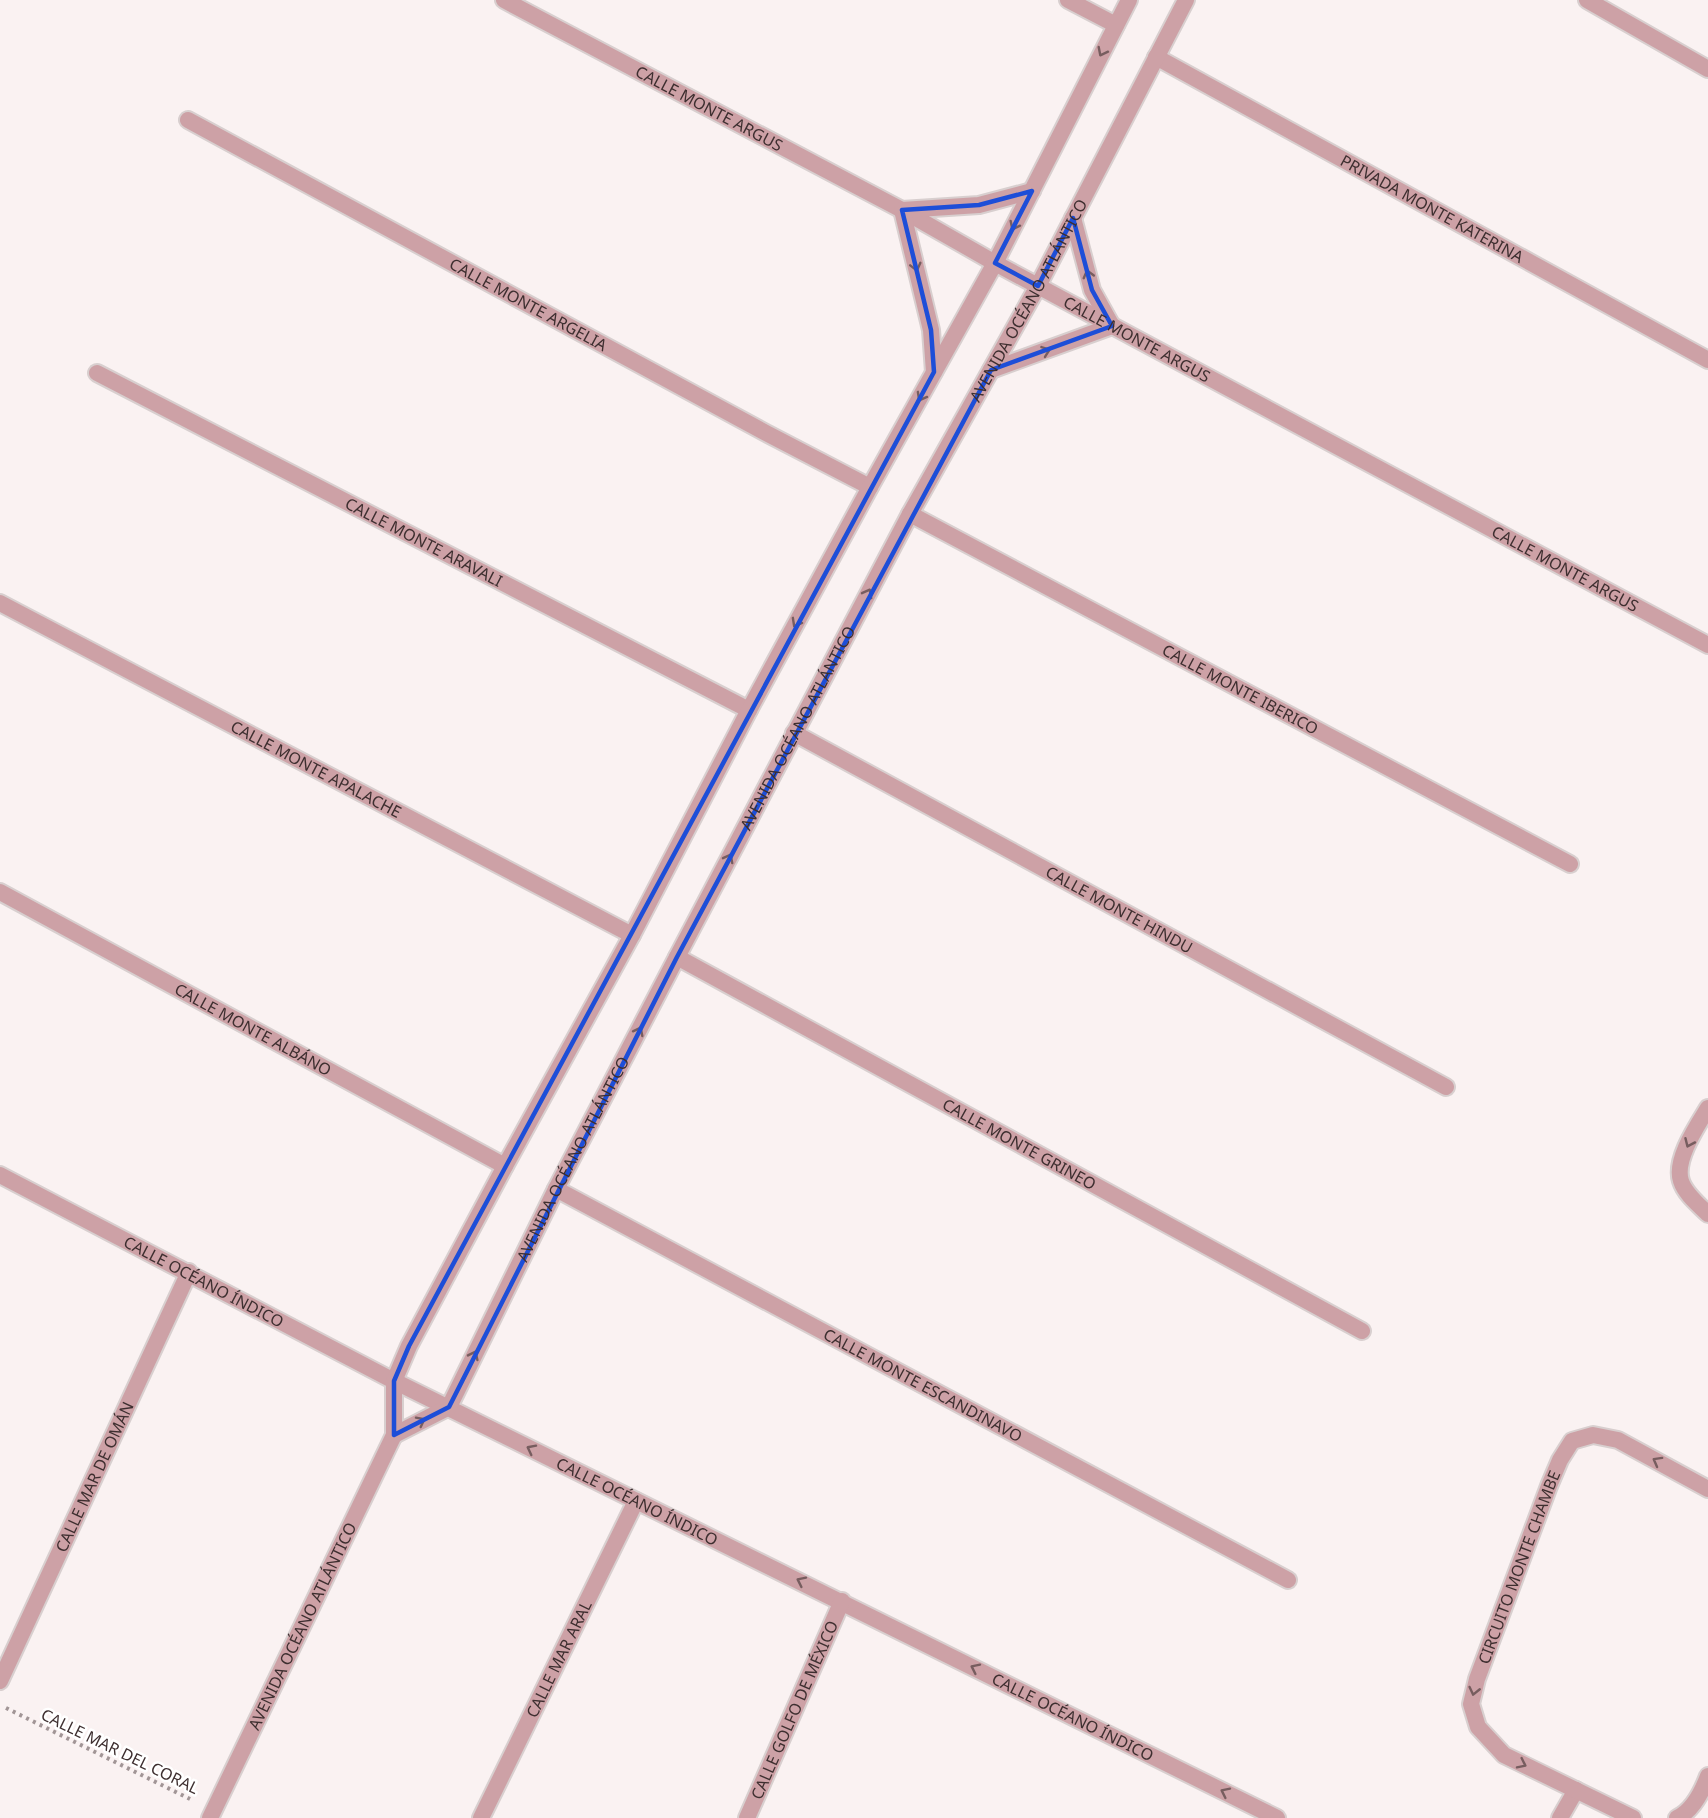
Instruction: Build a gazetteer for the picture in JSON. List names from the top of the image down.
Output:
{
  "streets": {
    "street": [
      "CALLE MONTE ARGUS",
      "PRIVADA MONTE KATERINA",
      "AVENIDA OCÉANO ATLÁNTICO",
      "CALLE MONTE ARGELIA",
      "CALLE MONTE ARAVALI",
      "CALLE MONTE IBERICO",
      "CALLE MONTE APALACHE",
      "CALLE MONTE HINDU",
      "CALLE MONTE ALBÁNO",
      "CALLE MONTE GRINEO",
      "CALLE OCÉANO ÍNDICO",
      "CALLE MONTE ESCANDINAVO",
      "CALLE MAR DE OMÁN",
      "CIRCUITO MONTE CHAMBE",
      "CALLE MAR ARAL",
      "CALLE GOLFO DE MÉXICO"
    ],
    "path": ["CALLE MAR DEL CORAL"]
  },
  "crossings": [
    ["CALLE MONTE ARGUS", "AVENIDA OCÉANO ATLÁNTICO"],
    ["PRIVADA MONTE KATERINA", "AVENIDA OCÉANO ATLÁNTICO"],
    ["AVENIDA OCÉANO ATLÁNTICO", "CALLE MONTE ARGELIA"],
    ["AVENIDA OCÉANO ATLÁNTICO", "CALLE MONTE ARAVALI"],
    ["AVENIDA OCÉANO ATLÁNTICO", "CALLE MONTE IBERICO"],
    ["AVENIDA OCÉANO ATLÁNTICO", "CALLE MONTE APALACHE"],
    ["AVENIDA OCÉANO ATLÁNTICO", "CALLE MONTE HINDU"],
    ["AVENIDA OCÉANO ATLÁNTICO", "CALLE MONTE ALBÁNO"],
    ["AVENIDA OCÉANO ATLÁNTICO", "CALLE MONTE GRINEO"],
    ["AVENIDA OCÉANO ATLÁNTICO", "CALLE OCÉANO ÍNDICO"],
    ["AVENIDA OCÉANO ATLÁNTICO", "CALLE MONTE ESCANDINAVO"],
    ["AVENIDA OCÉANO ATLÁNTICO", "CALLE MAR DEL CORAL"],
    ["CALLE OCÉANO ÍNDICO", "CALLE MAR DE OMÁN"],
    ["CALLE OCÉANO ÍNDICO", "CALLE MAR ARAL"],
    ["CALLE OCÉANO ÍNDICO", "CALLE GOLFO DE MÉXICO"]
  ],
  "one_way": ["CALLE OCÉANO ÍNDICO"]
}
